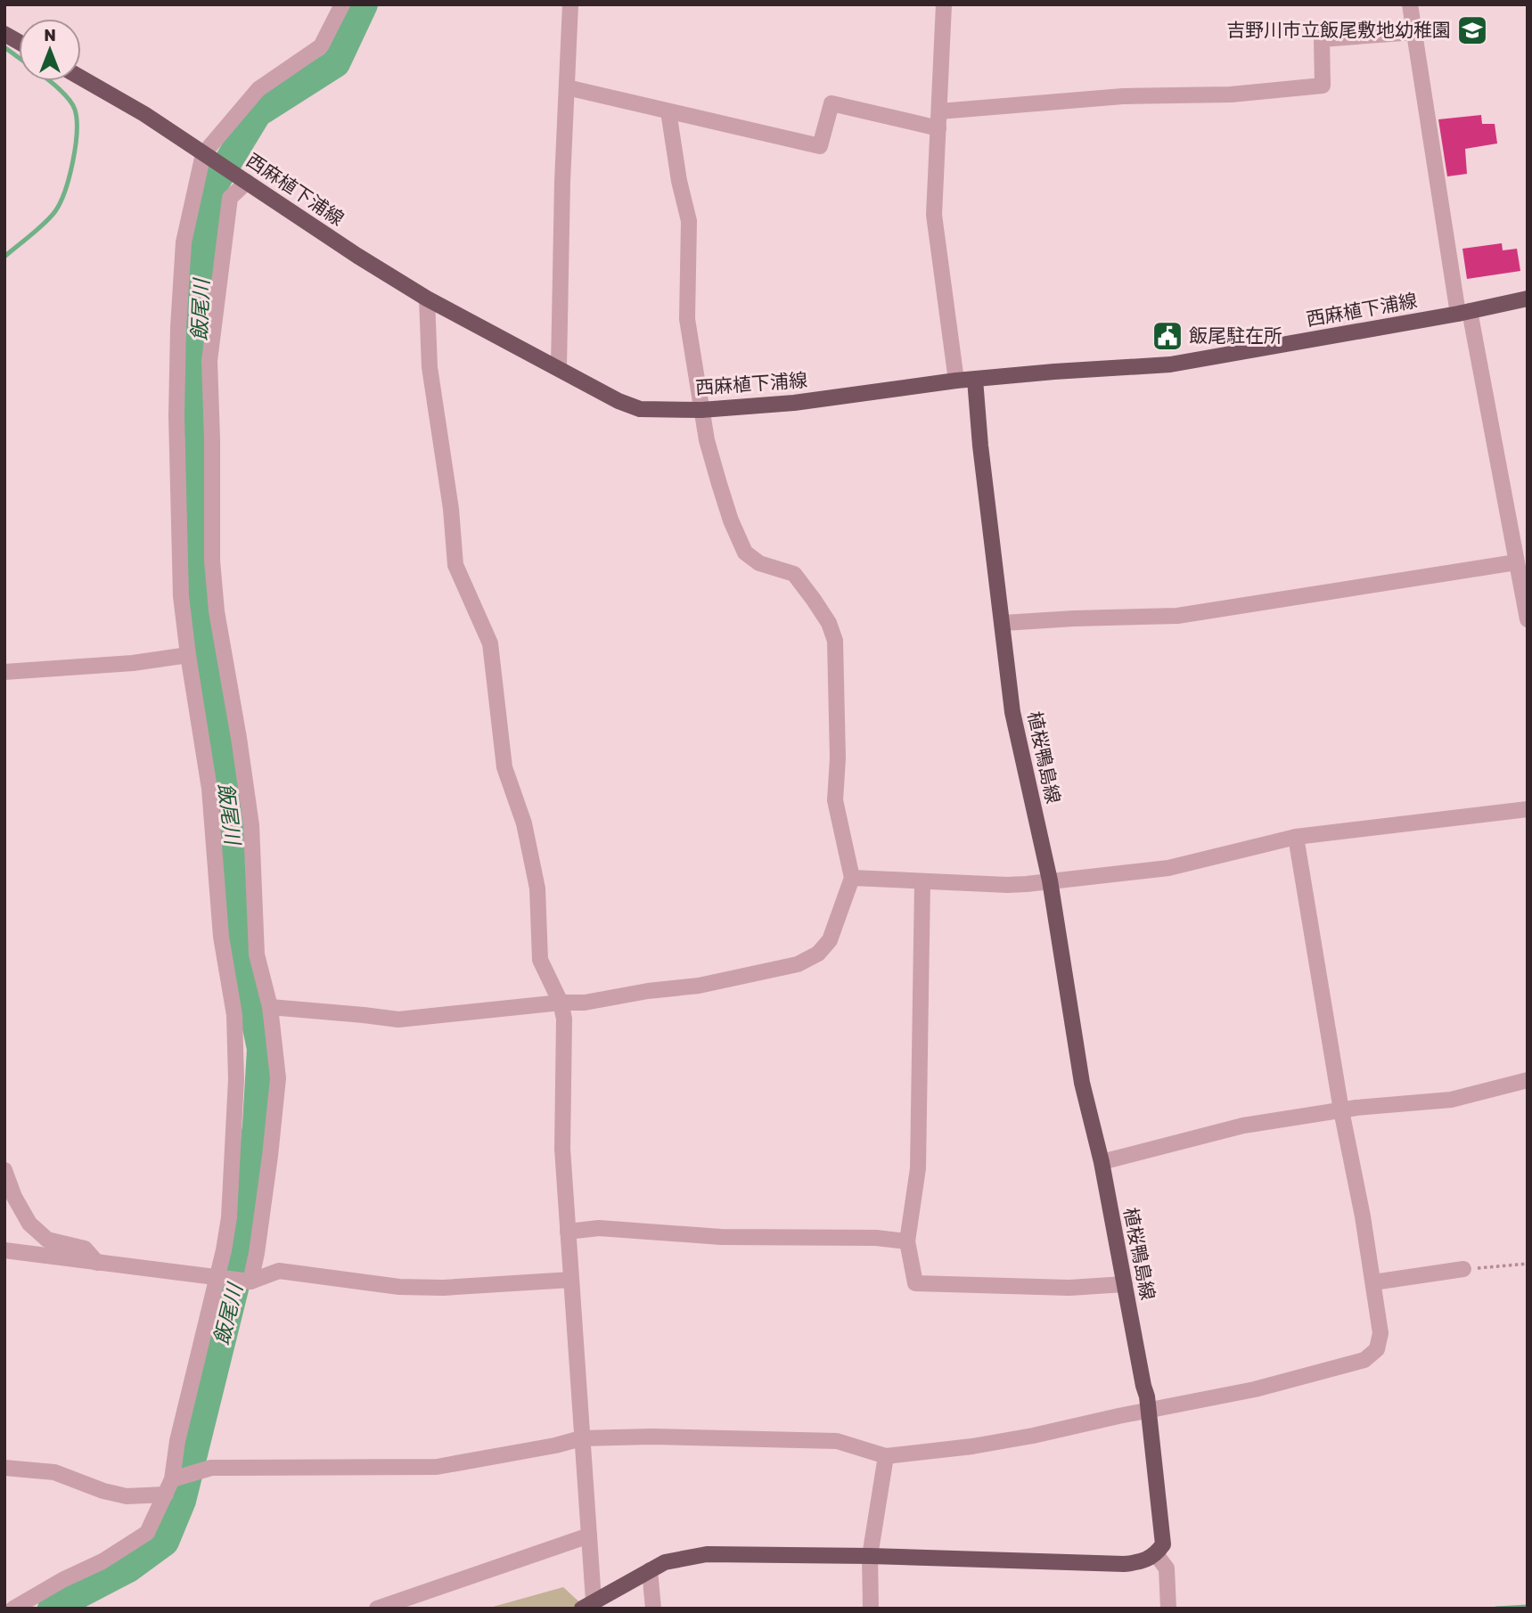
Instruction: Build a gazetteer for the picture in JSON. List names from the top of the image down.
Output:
{
  "streets": {
    "main road": ["西麻植下浦線", "植桜鴨島線"]
  },
  "crossings": [
    ["西麻植下浦線", "植桜鴨島線"]
  ],
  "water": ["飯尾川"],
  "places": {
    "school or university": ["吉野川市立飯尾敷地幼稚園"],
    "public building": ["飯尾駐在所"]
  },
  "north": "top"
}
